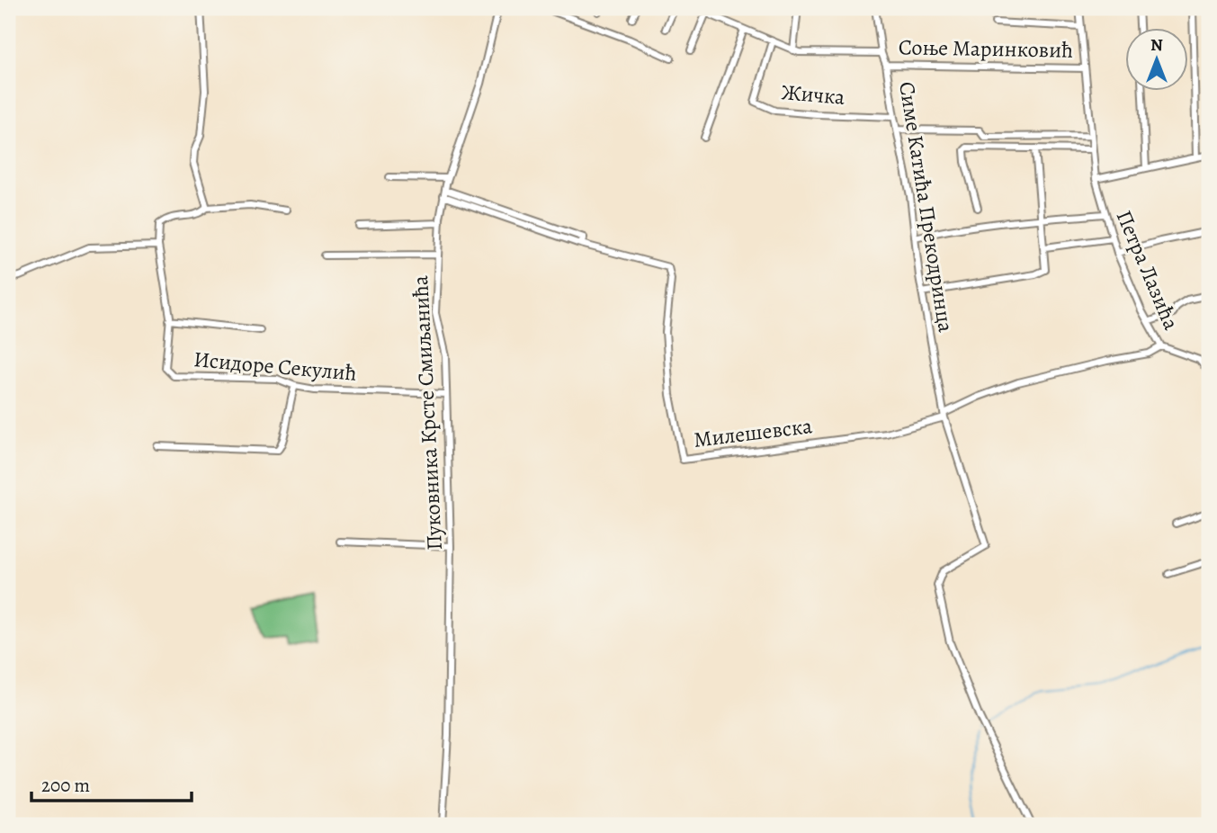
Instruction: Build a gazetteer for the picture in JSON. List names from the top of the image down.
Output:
{
  "streets": {
    "street": [
      "Соње Маринковић",
      "Жичка",
      "Симе Катића Прекодринца",
      "Петра Лазића",
      "Исидоре Секулић",
      "Пуковника Крсте Смиљанића",
      "Милешевска"
    ]
  },
  "crossings": [
    ["Соње Маринковић", "Симе Катића Прекодринца"],
    ["Соње Маринковић", "Петра Лазића"],
    ["Жичка", "Симе Катића Прекодринца"],
    ["Симе Катића Прекодринца", "Милешевска"],
    ["Исидоре Секулић", "Пуковника Крсте Смиљанића"],
    ["Пуковника Крсте Смиљанића", "Милешевска"]
  ],
  "scale_bar": "200 m",
  "north": "top"
}
